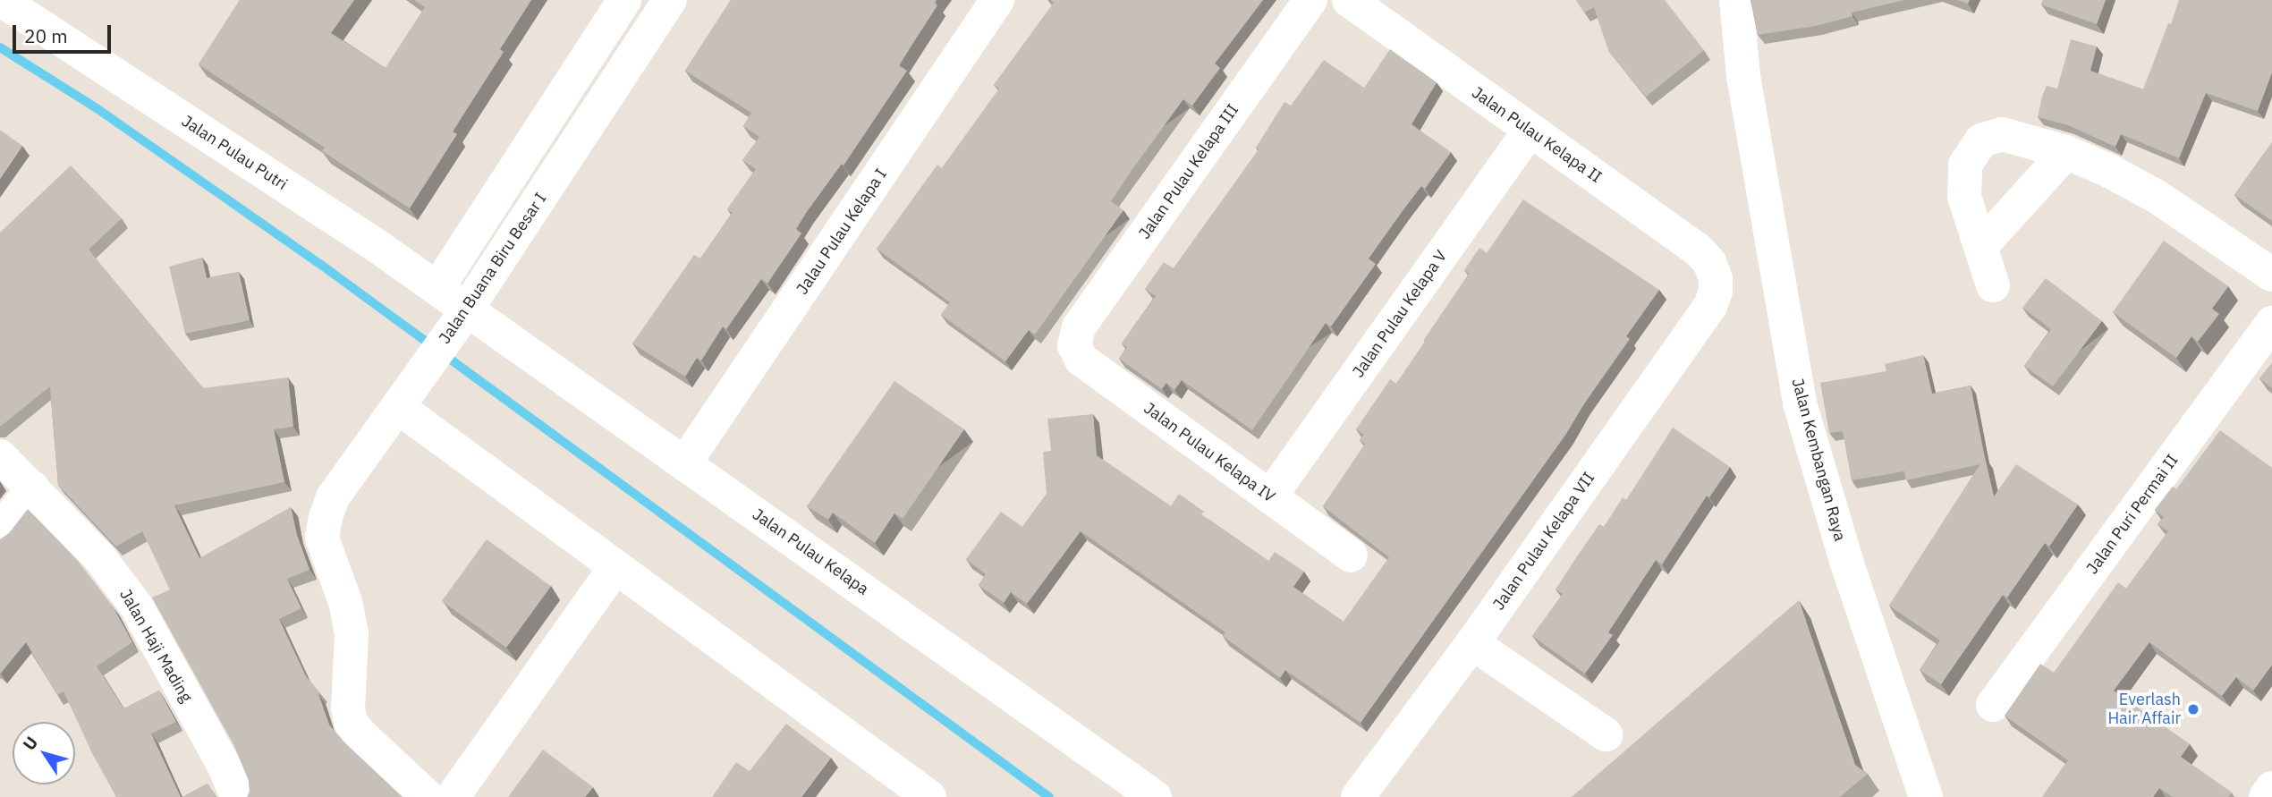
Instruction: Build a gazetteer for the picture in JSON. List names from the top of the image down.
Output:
{
  "streets": {
    "street": [
      "Jalan Pulau Kelapa II",
      "Jalan Pulau Putri",
      "Jalan Pulau Kelapa III",
      "Jalau Pulau Kelapa I",
      "Jalan Buana Biru Besar I",
      "Jalan Pulau Kelapa V",
      "Jalan Pulau Kelapa IV",
      "Jalan Kembangan Raya",
      "Jalan Puri Permai II",
      "Jalan Pulau Kelapa VII",
      "Jalan Pulau Kelapa",
      "Jalan Haji Mading"
    ]
  },
  "crossings": [
    ["Jalan Pulau Kelapa II", "Jalan Pulau Kelapa V"],
    ["Jalan Pulau Kelapa II", "Jalan Pulau Kelapa VII"],
    ["Jalan Pulau Putri", "Jalan Buana Biru Besar I"],
    ["Jalan Pulau Putri", "Jalan Pulau Kelapa"],
    ["Jalan Pulau Kelapa III", "Jalan Pulau Kelapa IV"],
    ["Jalau Pulau Kelapa I", "Jalan Pulau Kelapa"],
    ["Jalan Buana Biru Besar I", "Jalan Pulau Kelapa"],
    ["Jalan Pulau Kelapa V", "Jalan Pulau Kelapa IV"]
  ],
  "places": ["Everlash Hair Affair"],
  "scale_bar": "20 m",
  "north": "top left"
}
